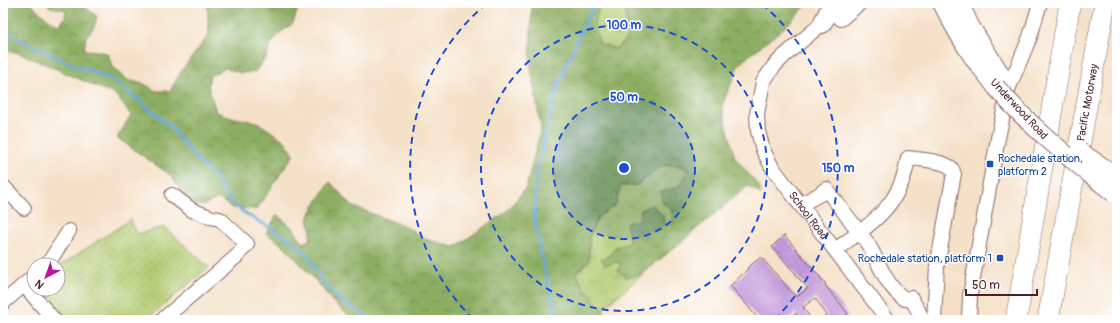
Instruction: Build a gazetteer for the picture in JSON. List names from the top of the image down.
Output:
{
  "streets": {
    "highway": ["Pacific Motorway"],
    "main road": ["Underwood Road"],
    "street": ["School Road"]
  },
  "places": {
    "transit": ["Rochedale station, platform 2", "Rochedale station, platform 1"]
  },
  "scale_bar": "50 m",
  "north": "bottom left",
  "rings": ["100 m", "50 m", "150 m"]
}
